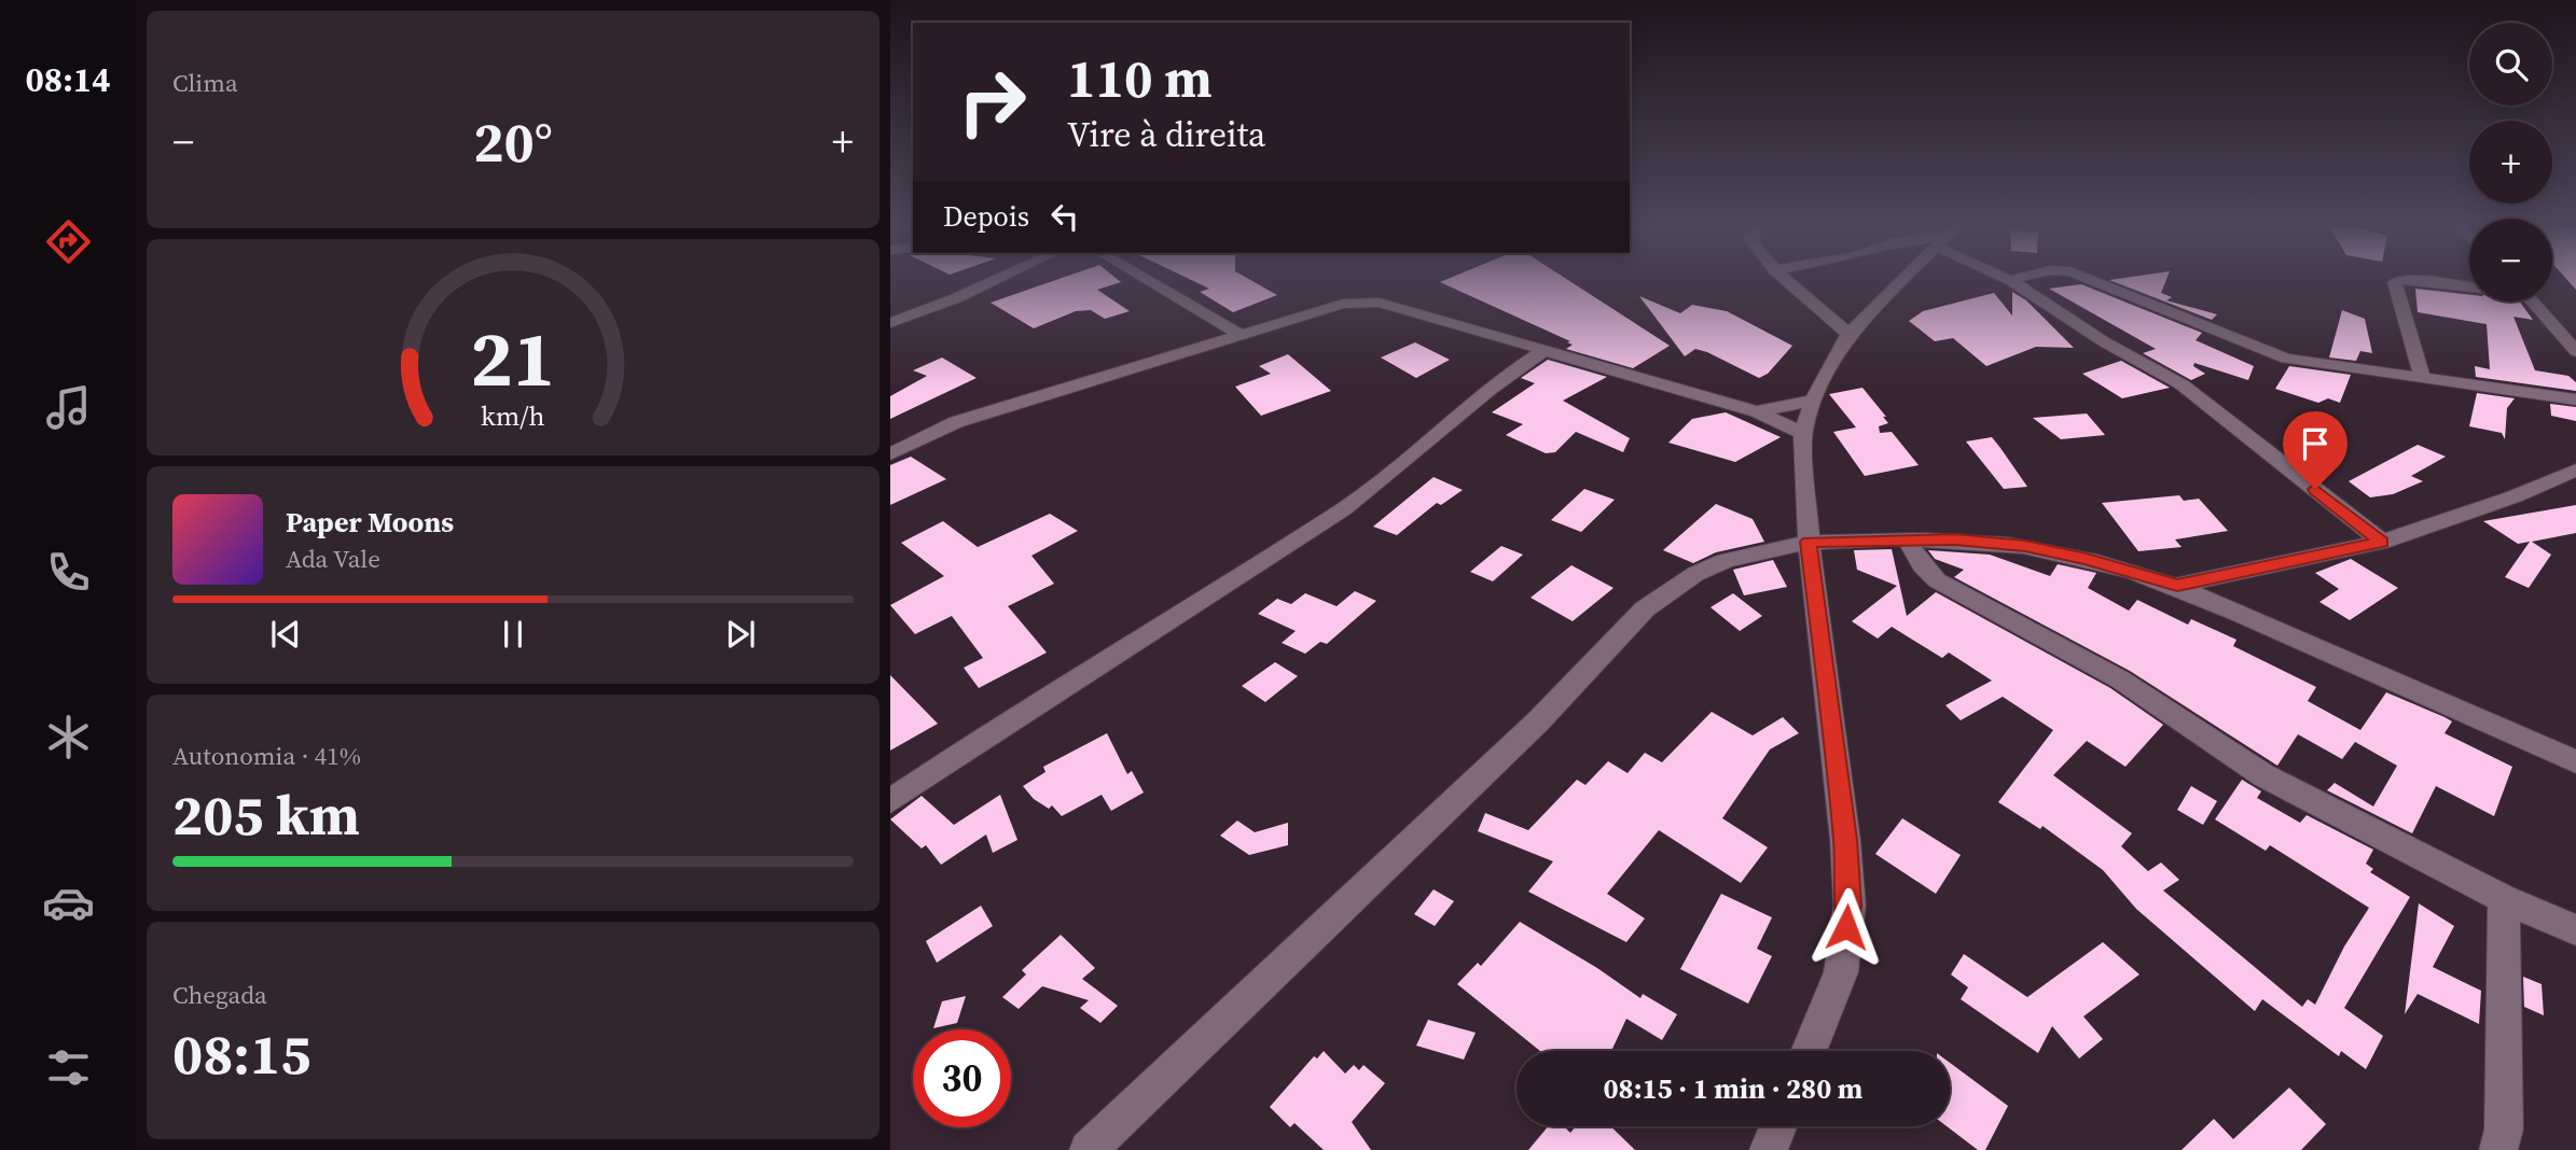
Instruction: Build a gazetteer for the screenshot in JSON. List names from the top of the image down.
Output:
{
  "page": {
    "tabs": "08:14",
    "tile": [
      "Clima",
      ["Autonomia · 41%", "205 km"],
      ["Chegada", "08:15"]
    ],
    "map_buttons": ["+", "−"],
    "turn": ["110 m", "Vire à direita"],
    "heat": ["−", "20°", "+"],
    "then": "Depois",
    "song": ["Paper Moons", "Ada Vale"],
    "limit": "30",
    "trip": "08:15 · 1 min · 280 m",
    "gauge": ["21", "km/h"]
  }
}
